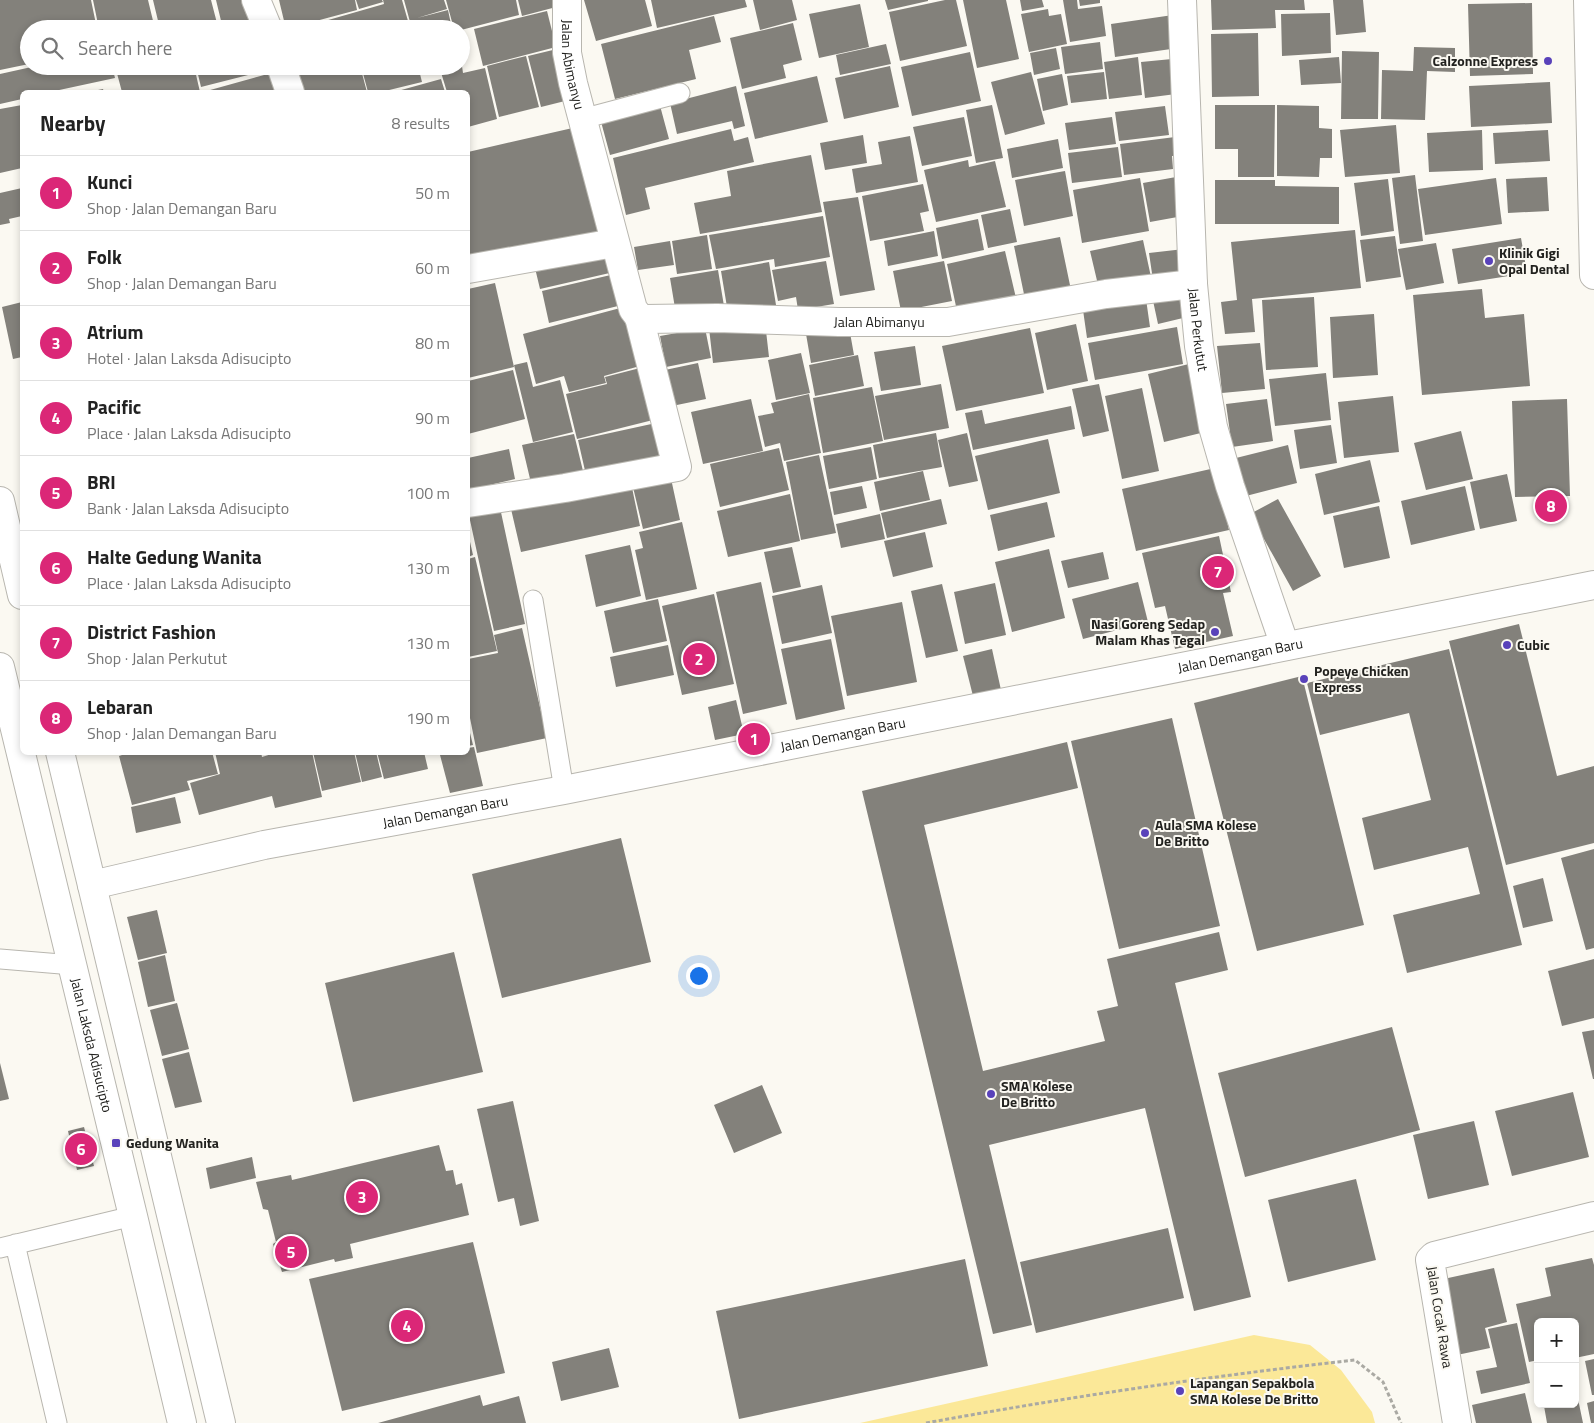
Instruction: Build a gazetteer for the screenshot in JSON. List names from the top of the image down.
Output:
{
  "streets": {
    "street": [
      "Jalan Abimanyu",
      "Jalan Perkutut",
      "Jalan Demangan Baru",
      "Jalan Laksda Adisucipto",
      "Jalan Cocak Rawa"
    ]
  },
  "crossings": [
    ["Jalan Abimanyu", "Jalan Perkutut"],
    ["Jalan Perkutut", "Jalan Demangan Baru"]
  ],
  "places": {
    "other": [
      "Calzonne Express",
      "Klinik Gigi Opal Dental",
      "Nasi Goreng Sedap Malam Khas Tegal",
      "Cubic",
      "Popeye Chicken Express",
      "Aula SMA Kolese De Britto",
      "SMA Kolese De Britto",
      "Lapangan Sepakbola SMA Kolese De Britto"
    ],
    "transit": ["Gedung Wanita"]
  },
  "page": {
    "search": "Search here",
    "heading": ["Nearby", "8 results"],
    "list": [
      {
        "mark": "1",
        "name": "Kunci",
        "note": "Shop · Jalan Demangan Baru",
        "value": "50 m"
      },
      {
        "mark": "2",
        "name": "Folk",
        "note": "Shop · Jalan Demangan Baru",
        "value": "60 m"
      },
      {
        "mark": "3",
        "name": "Atrium",
        "note": "Hotel · Jalan Laksda Adisucipto",
        "value": "80 m"
      },
      {
        "mark": "4",
        "name": "Pacific",
        "note": "Place · Jalan Laksda Adisucipto",
        "value": "90 m"
      },
      {
        "mark": "5",
        "name": "BRI",
        "note": "Bank · Jalan Laksda Adisucipto",
        "value": "100 m"
      },
      {
        "mark": "6",
        "name": "Halte Gedung Wanita",
        "note": "Place · Jalan Laksda Adisucipto",
        "value": "130 m"
      },
      {
        "mark": "7",
        "name": "District Fashion",
        "note": "Shop · Jalan Perkutut",
        "value": "130 m"
      },
      {
        "mark": "8",
        "name": "Lebaran",
        "note": "Shop · Jalan Demangan Baru",
        "value": "190 m"
      }
    ],
    "pins": [
      "8",
      "7",
      "2",
      "1",
      "6",
      "3",
      "5",
      "4"
    ],
    "map_buttons": ["+", "−"]
  }
}
